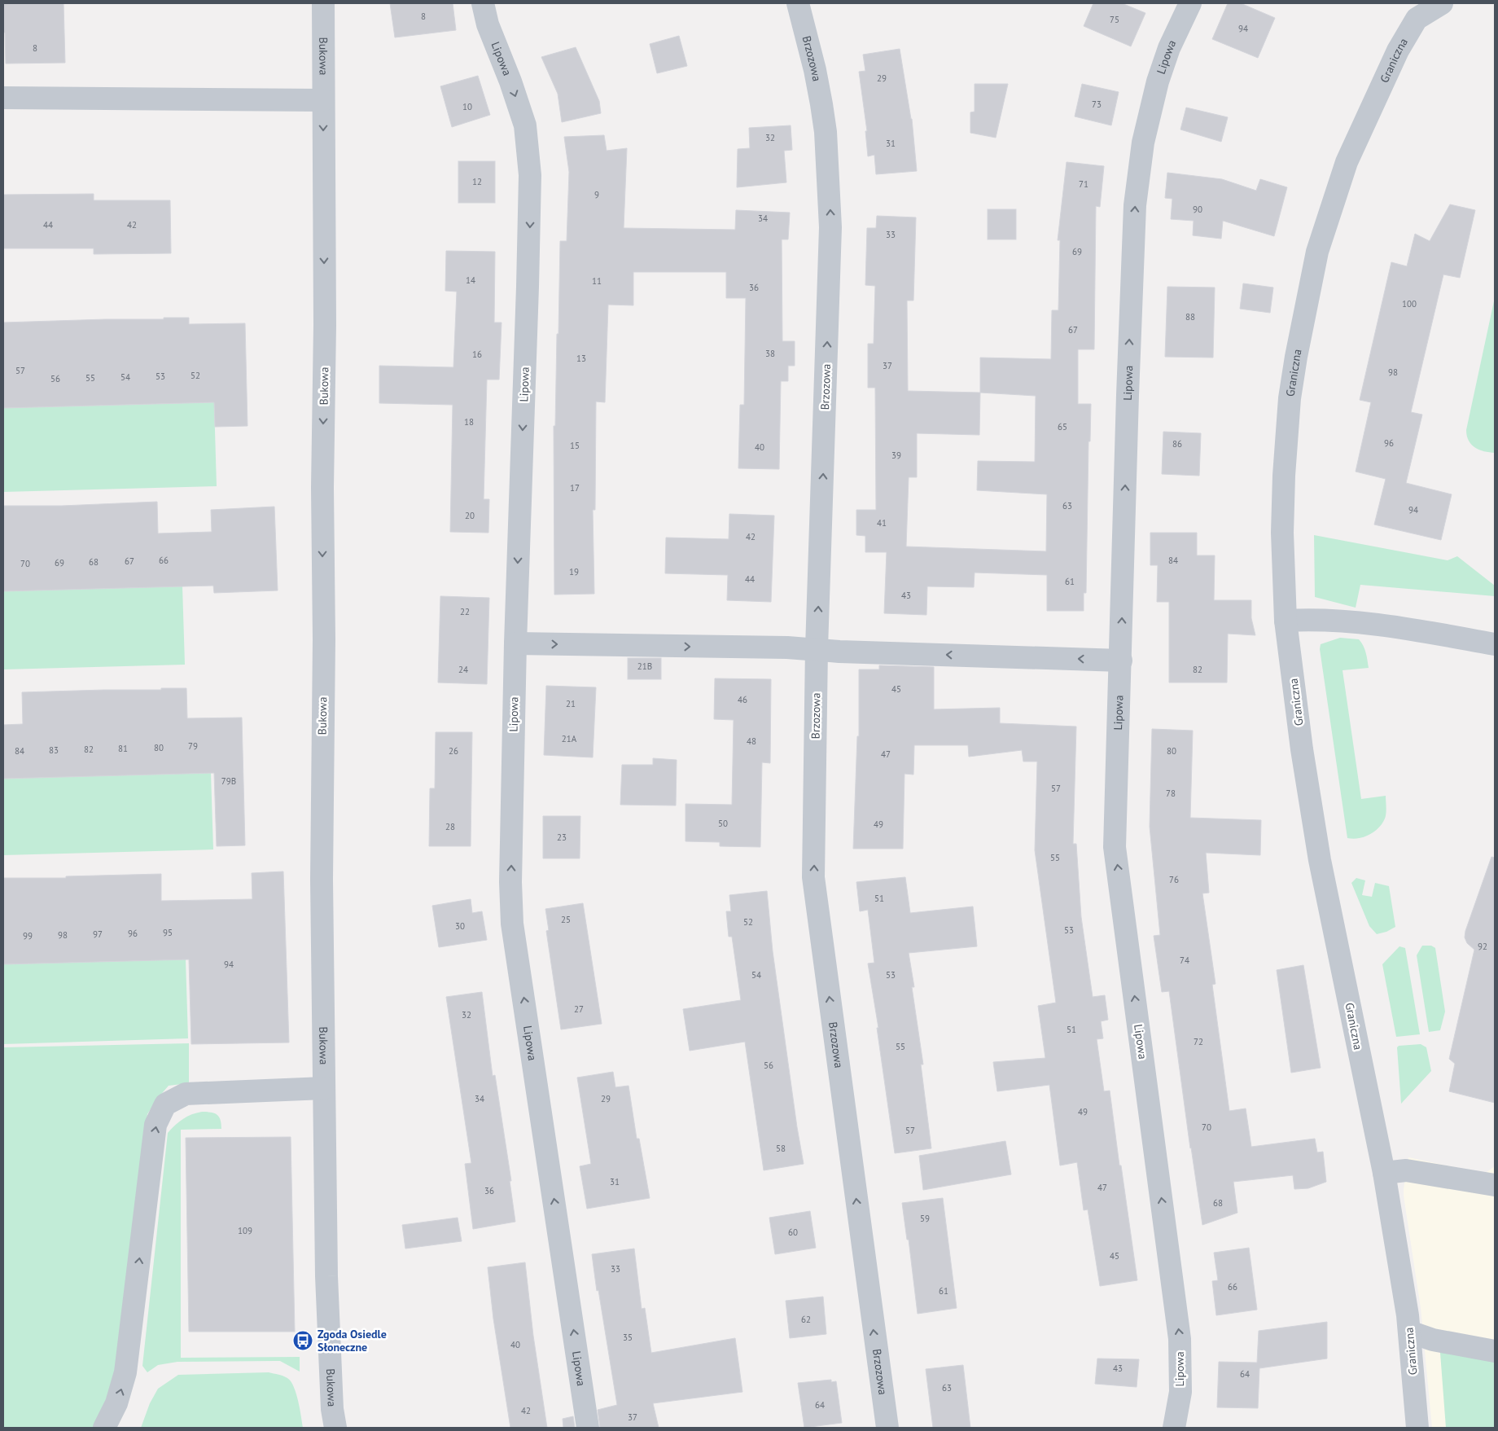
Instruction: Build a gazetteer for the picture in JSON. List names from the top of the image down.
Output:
{
  "streets": {
    "street": [
      "Bukowa",
      "Brzozowa",
      "Lipowa",
      "Graniczna"
    ]
  },
  "one_way": ["Bukowa", "Brzozowa"],
  "places": {
    "bus stop": ["Zgoda Osiedle Słoneczne"]
  },
  "house_numbers": [
    "8",
    "75",
    "94",
    "8",
    "29",
    "73",
    "10",
    "32",
    "31",
    "12",
    "71",
    "9",
    "90",
    "34",
    "44",
    "42",
    "33",
    "69",
    "14",
    "11",
    "36",
    "100",
    "88",
    "67",
    "38",
    "16",
    "13",
    "37",
    "57",
    "98",
    "52",
    "53",
    "54",
    "55",
    "56",
    "18",
    "65",
    "96",
    "86",
    "15",
    "40",
    "39",
    "17",
    "63",
    "94",
    "20",
    "41",
    "42",
    "66",
    "84",
    "67",
    "68",
    "69",
    "70",
    "19",
    "44",
    "61",
    "43",
    "22",
    "21B",
    "24",
    "82",
    "45",
    "46",
    "21",
    "21A",
    "48",
    "79",
    "80",
    "81",
    "82",
    "83",
    "84",
    "26",
    "80",
    "47",
    "79B",
    "57",
    "78",
    "50",
    "49",
    "28",
    "23",
    "55",
    "76",
    "51",
    "25",
    "52",
    "30",
    "53",
    "95",
    "96",
    "97",
    "98",
    "99",
    "92",
    "74",
    "94",
    "54",
    "53",
    "27",
    "32",
    "51",
    "72",
    "55",
    "56",
    "34",
    "29",
    "49",
    "70",
    "57",
    "58",
    "31",
    "47",
    "36",
    "68",
    "59",
    "109",
    "60",
    "45",
    "33",
    "66",
    "61",
    "62",
    "35",
    "40",
    "43",
    "64",
    "63",
    "64",
    "42",
    "37"
  ]
}
